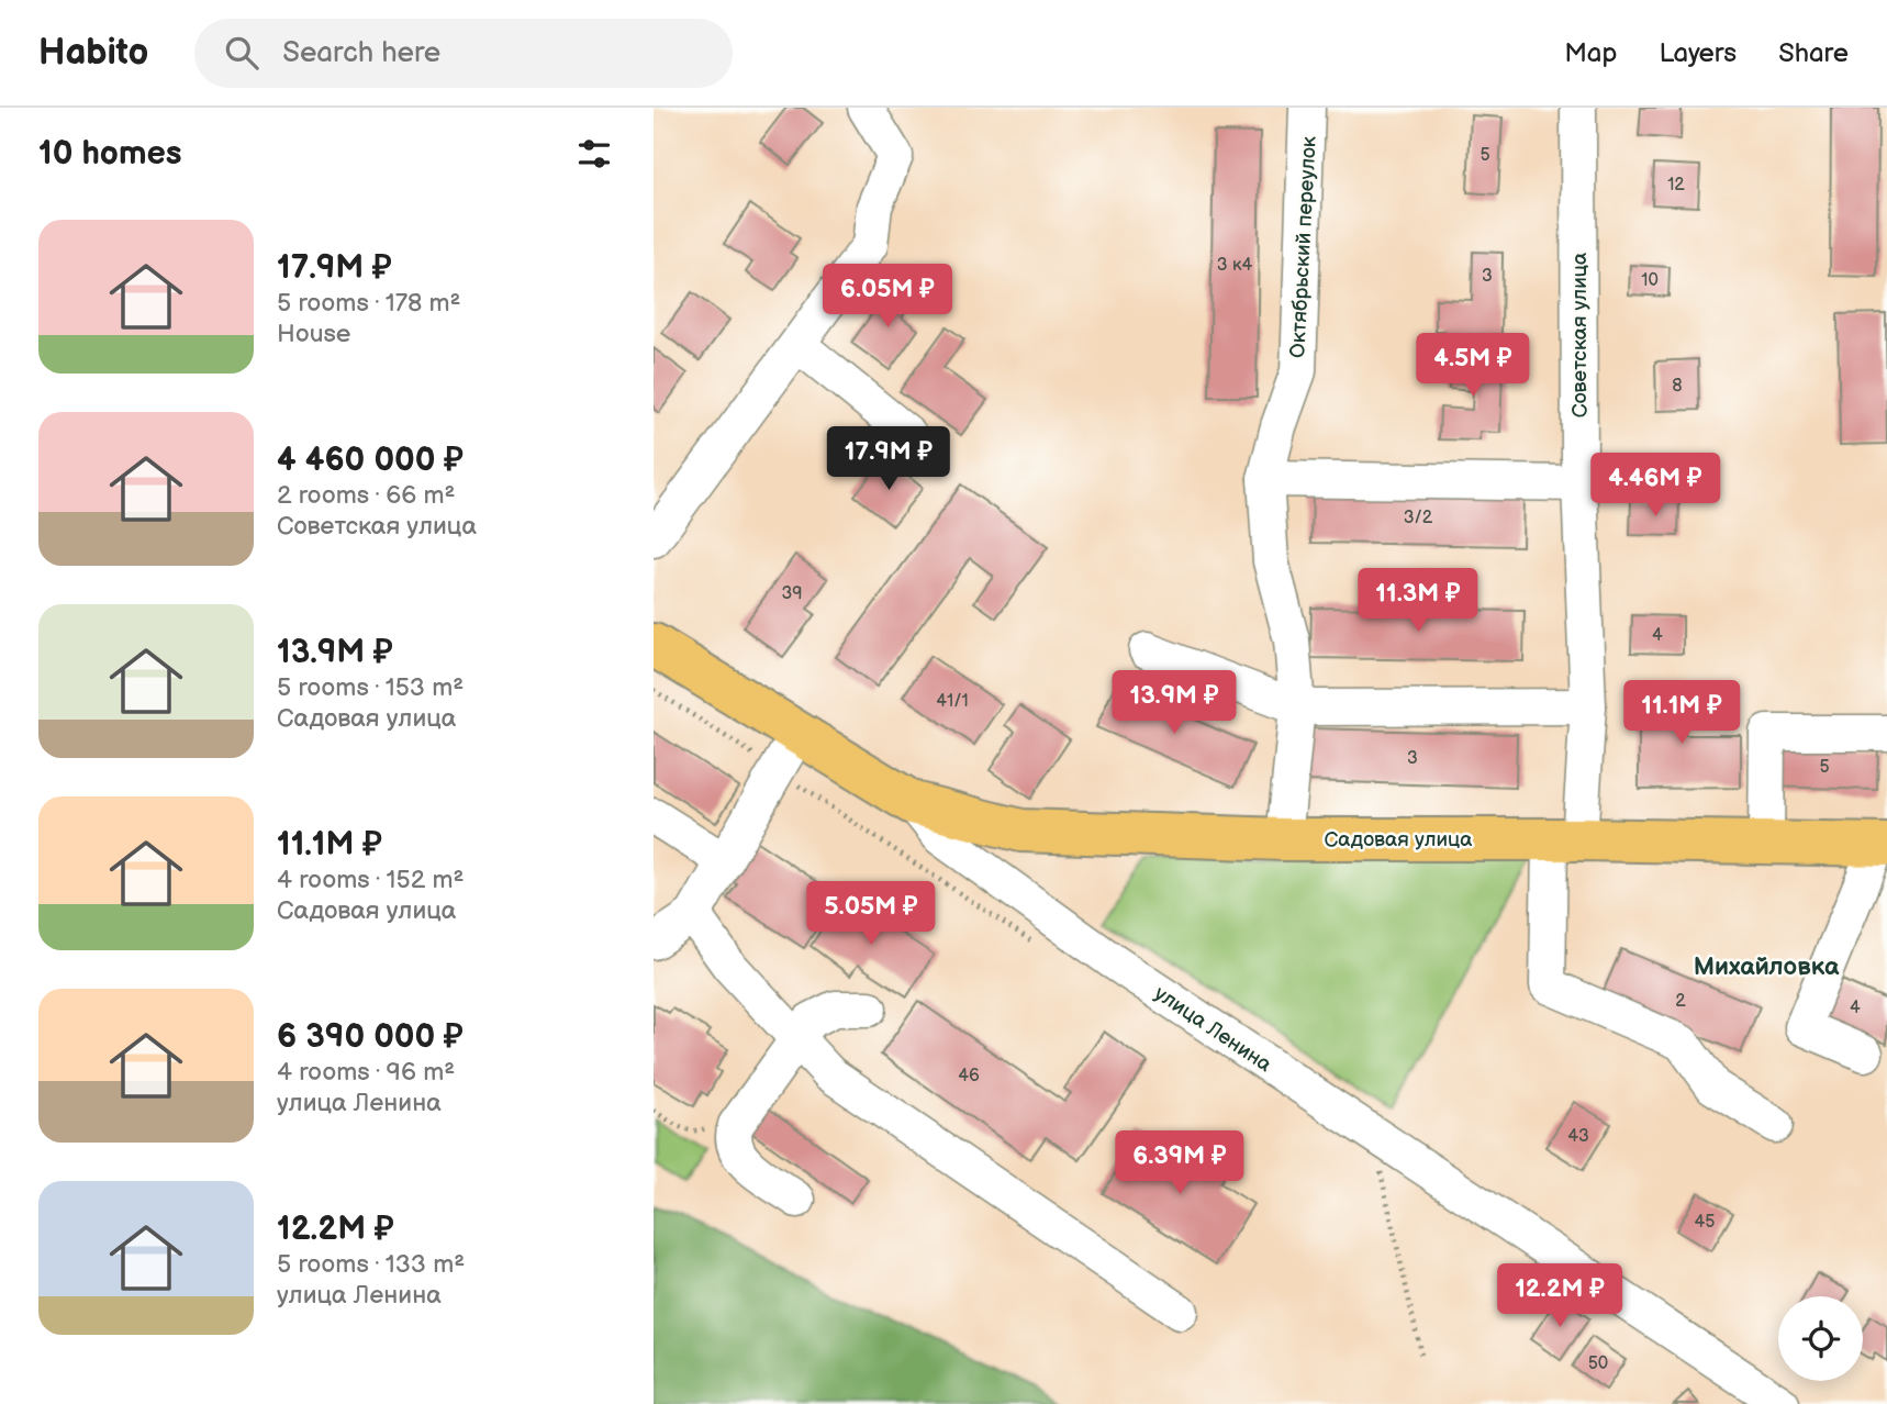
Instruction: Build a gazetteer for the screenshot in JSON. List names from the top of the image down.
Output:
{
  "streets": {
    "main road": ["Садовая улица", "улица Ленина"],
    "street": ["Октябрьский переулок", "Советская улица"]
  },
  "crossings": [
    ["Октябрьский переулок", "Садовая улица"],
    ["Советская улица", "Садовая улица"],
    ["Садовая улица", "улица Ленина"]
  ],
  "districts": ["Михайловка"],
  "house_numbers": [
    "5",
    "12",
    "3 к4",
    "3",
    "10",
    "8",
    "3/2",
    "39",
    "4",
    "41/1",
    "3",
    "5",
    "2",
    "4",
    "46",
    "43",
    "45",
    "50"
  ],
  "page": {
    "header": "Habito",
    "search": "Search here",
    "nav": ["Map", "Layers", "Share"],
    "heading": "10 homes",
    "list": [
      {
        "name": "17.9M ₽",
        "note": "5 rooms · 178 m² · House"
      },
      {
        "name": "4 460 000 ₽",
        "note": "2 rooms · 66 m² · Советская улица"
      },
      {
        "name": "13.9M ₽",
        "note": "5 rooms · 153 m² · Садовая улица"
      },
      {
        "name": "11.1M ₽",
        "note": "4 rooms · 152 m² · Садовая улица"
      },
      {
        "name": "6 390 000 ₽",
        "note": "4 rooms · 96 m² · улица Ленина"
      },
      {
        "name": "12.2M ₽",
        "note": "5 rooms · 133 m² · улица Ленина"
      }
    ],
    "price": [
      "6.05M ₽",
      "4.5M ₽",
      "17.9M ₽",
      "4.46M ₽",
      "11.3M ₽",
      "13.9M ₽",
      "11.1M ₽",
      "5.05M ₽",
      "6.39M ₽",
      "12.2M ₽"
    ]
  }
}
